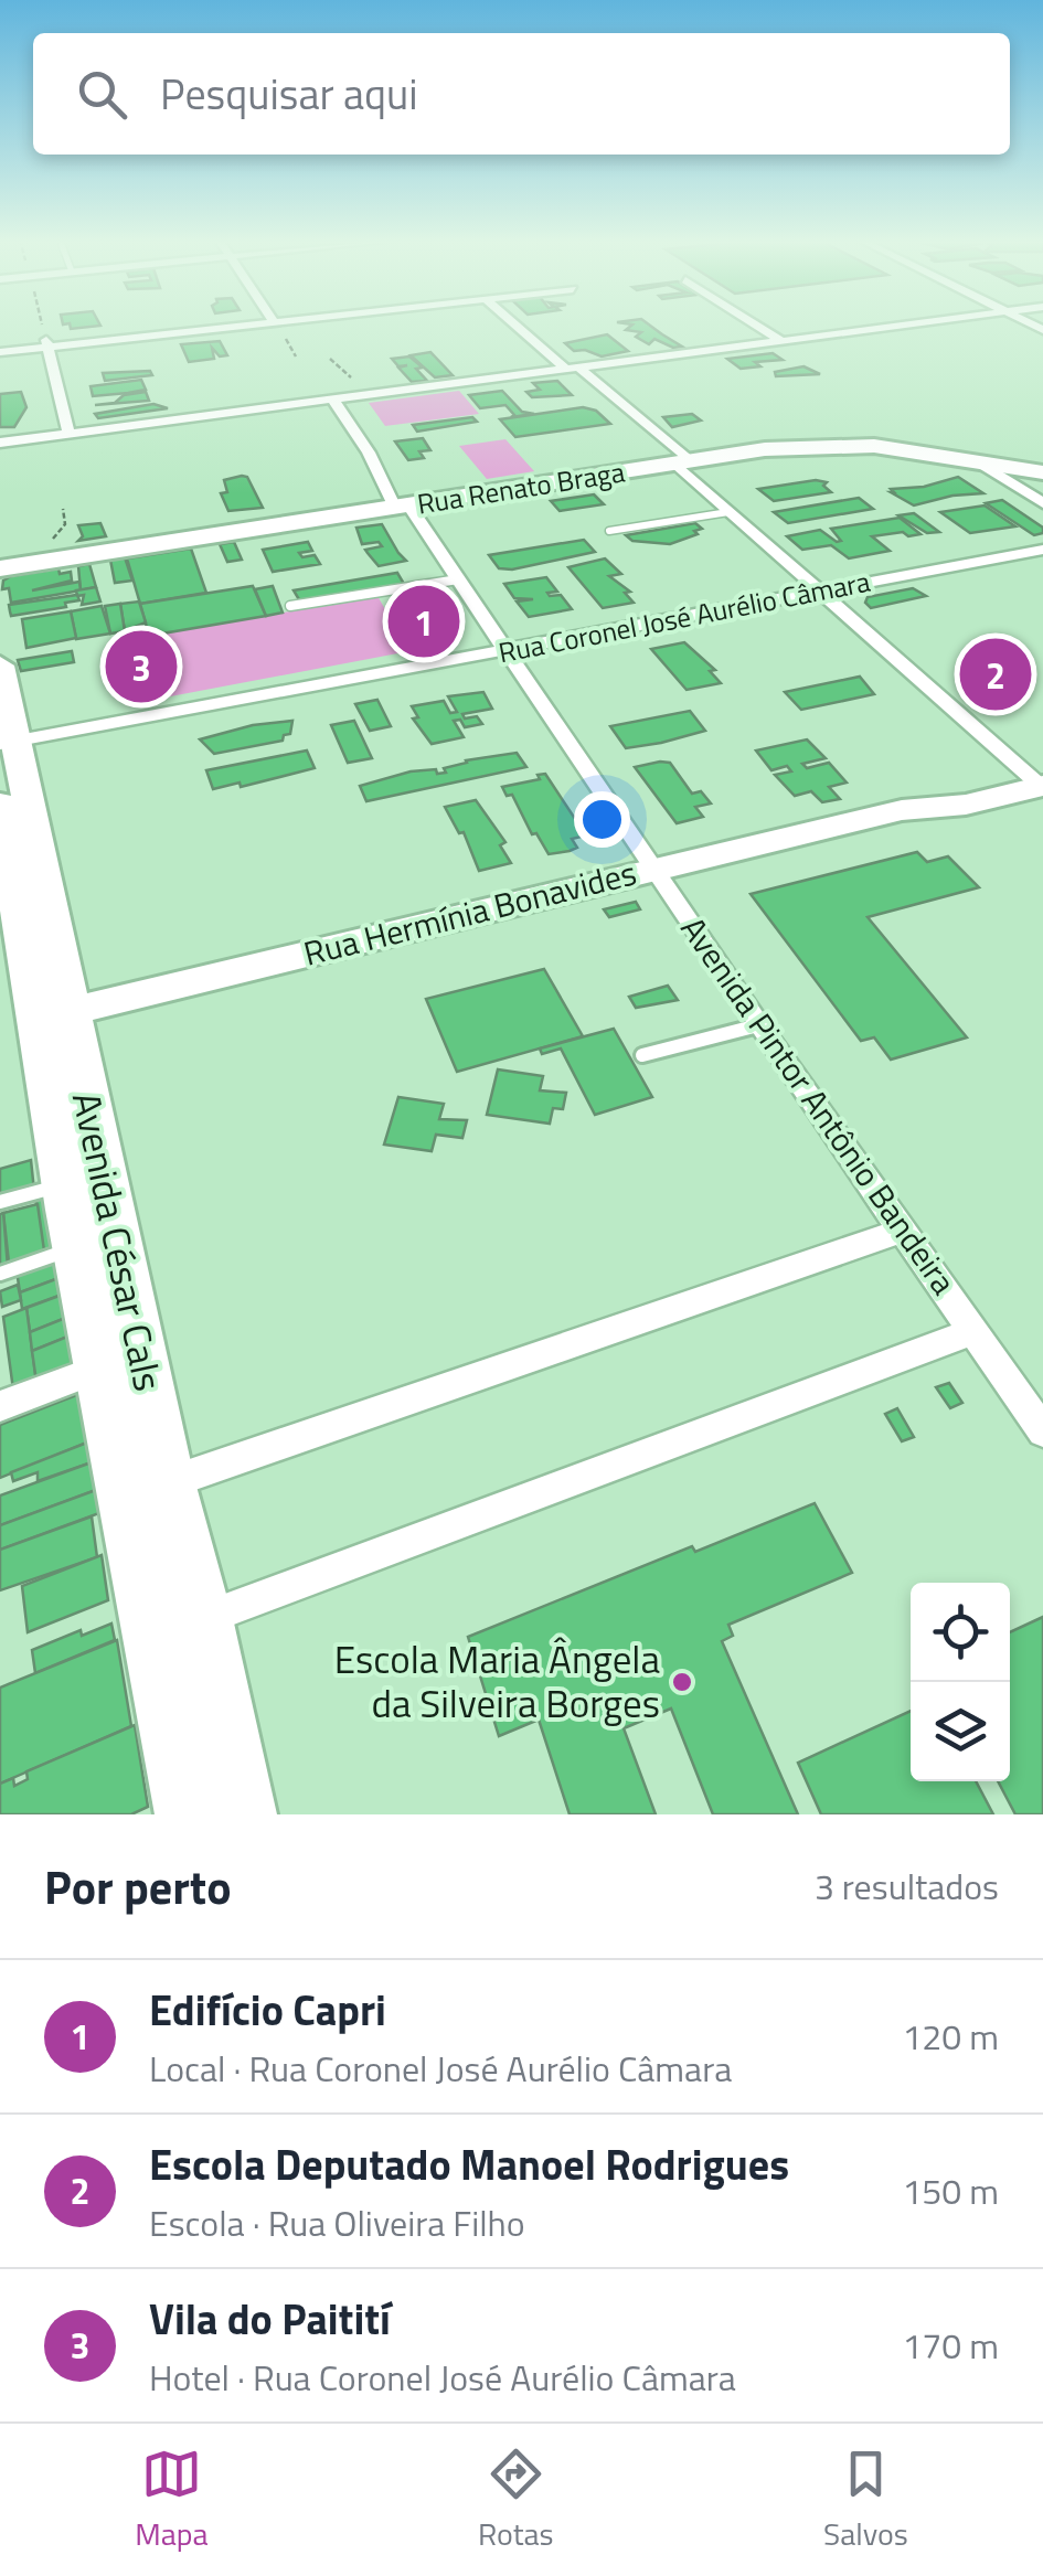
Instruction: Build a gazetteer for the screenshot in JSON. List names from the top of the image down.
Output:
{
  "streets": {
    "main road": ["Rua Renato Braga", "Rua Hermínia Bonavides", "Avenida César Cals"],
    "street": ["Rua Coronel José Aurélio Câmara", "Avenida Pintor Antônio Bandeira"]
  },
  "crossings": [
    ["Rua Renato Braga", "Avenida Pintor Antônio Bandeira"],
    ["Rua Coronel José Aurélio Câmara", "Avenida Pintor Antônio Bandeira"],
    ["Rua Coronel José Aurélio Câmara", "Avenida César Cals"],
    ["Rua Hermínia Bonavides", "Avenida Pintor Antônio Bandeira"],
    ["Rua Hermínia Bonavides", "Avenida César Cals"]
  ],
  "places": ["Escola Maria Ângela da Silveira Borges"],
  "page": {
    "search": "Pesquisar aqui",
    "pins": ["1", "3", "2"],
    "heading": ["Por perto", "3 resultados"],
    "list": [
      {
        "mark": "1",
        "name": "Edifício Capri",
        "note": "Local · Rua Coronel José Aurélio Câmara",
        "value": "120 m"
      },
      {
        "mark": "2",
        "name": "Escola Deputado Manoel Rodrigues",
        "note": "Escola · Rua Oliveira Filho",
        "value": "150 m"
      },
      {
        "mark": "3",
        "name": "Vila do Paitití",
        "note": "Hotel · Rua Coronel José Aurélio Câmara",
        "value": "170 m"
      }
    ],
    "nav": ["Mapa", "Rotas", "Salvos"]
  }
}
